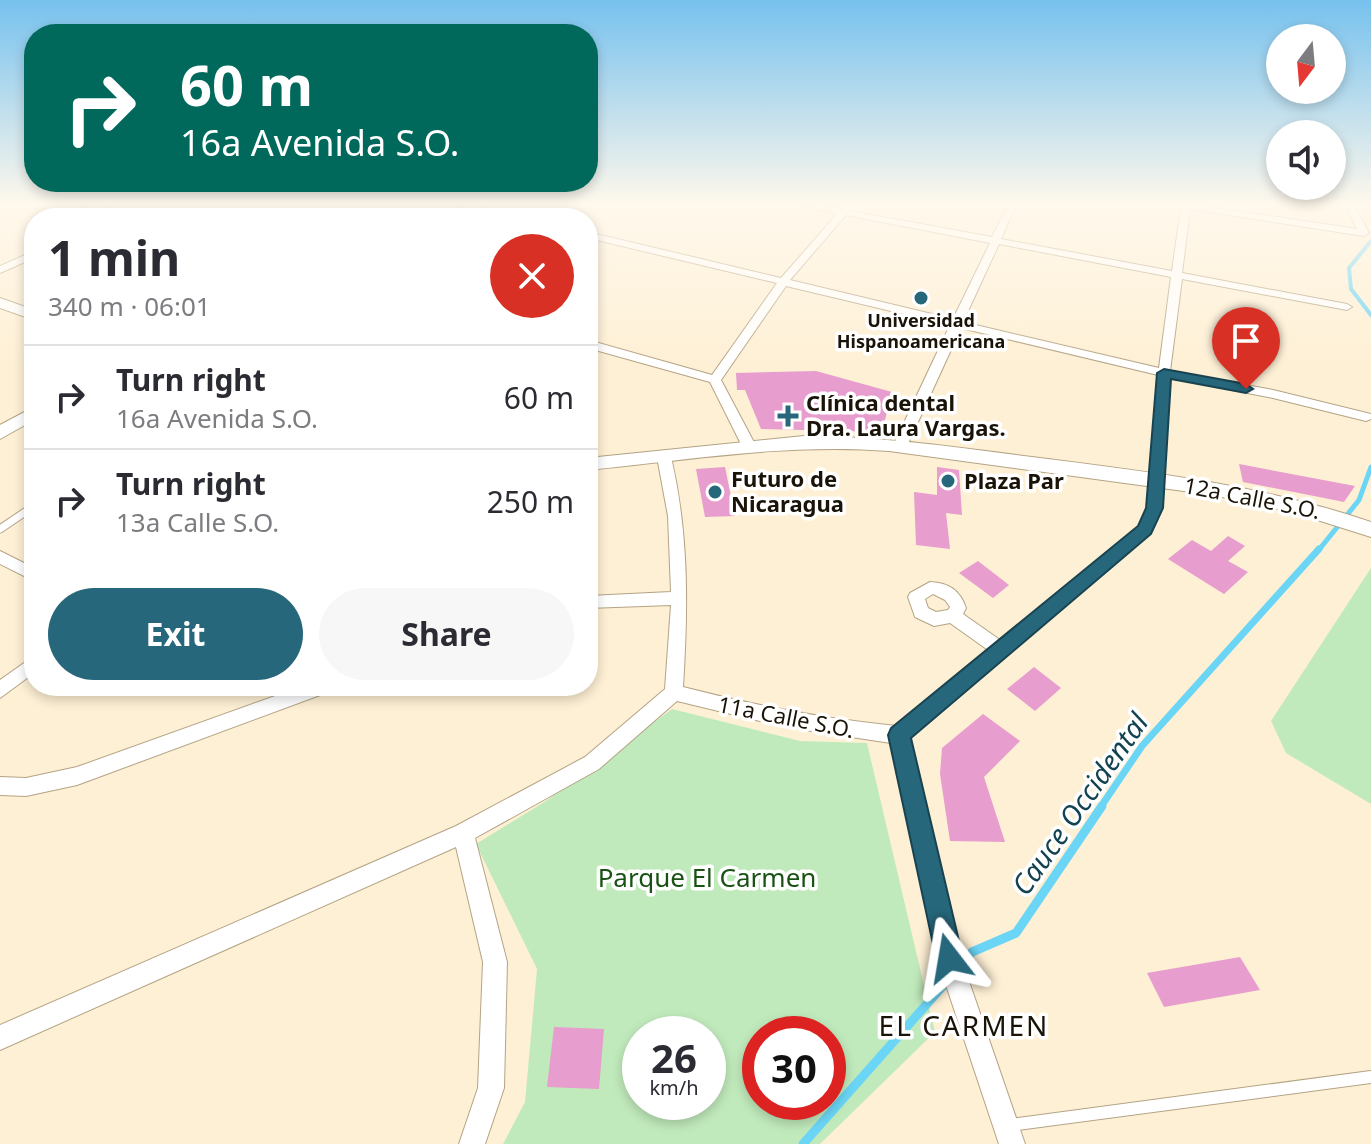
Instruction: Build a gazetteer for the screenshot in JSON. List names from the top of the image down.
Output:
{
  "streets": {
    "street": ["12a Calle S.O.", "11a Calle S.O."]
  },
  "districts": ["EL CARMEN"],
  "water": ["Cauce Occidental"],
  "parks": ["Parque El Carmen"],
  "places": {
    "other": ["Universidad Hispanoamericana", "Plaza Par", "Futuro de Nicaragua"],
    "health": ["Clínica dental Dra. Laura Vargas."]
  },
  "north": "bottom",
  "page": {
    "turn": ["60 m", "16a Avenida S.O."],
    "heading": ["1 min", "340 m · 06:01"],
    "list": [
      {
        "name": "Turn right",
        "note": "16a Avenida S.O.",
        "value": "60 m"
      },
      {
        "name": "Turn right",
        "note": "13a Calle S.O.",
        "value": "250 m"
      }
    ],
    "buttons": ["Exit", "Share"],
    "speed": "26 km/h",
    "limit": "30"
  }
}
